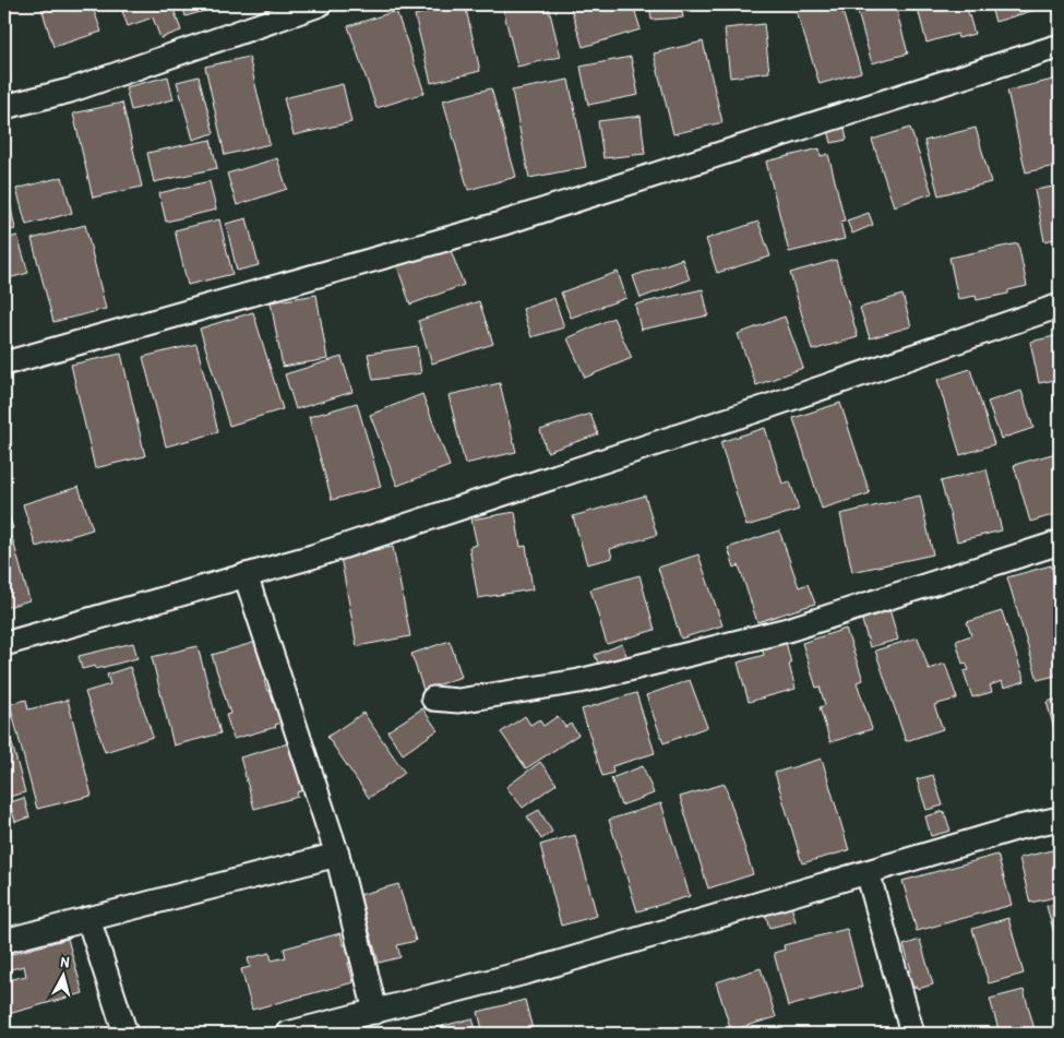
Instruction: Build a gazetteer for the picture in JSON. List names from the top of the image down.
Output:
{
  "north": "top"
}
